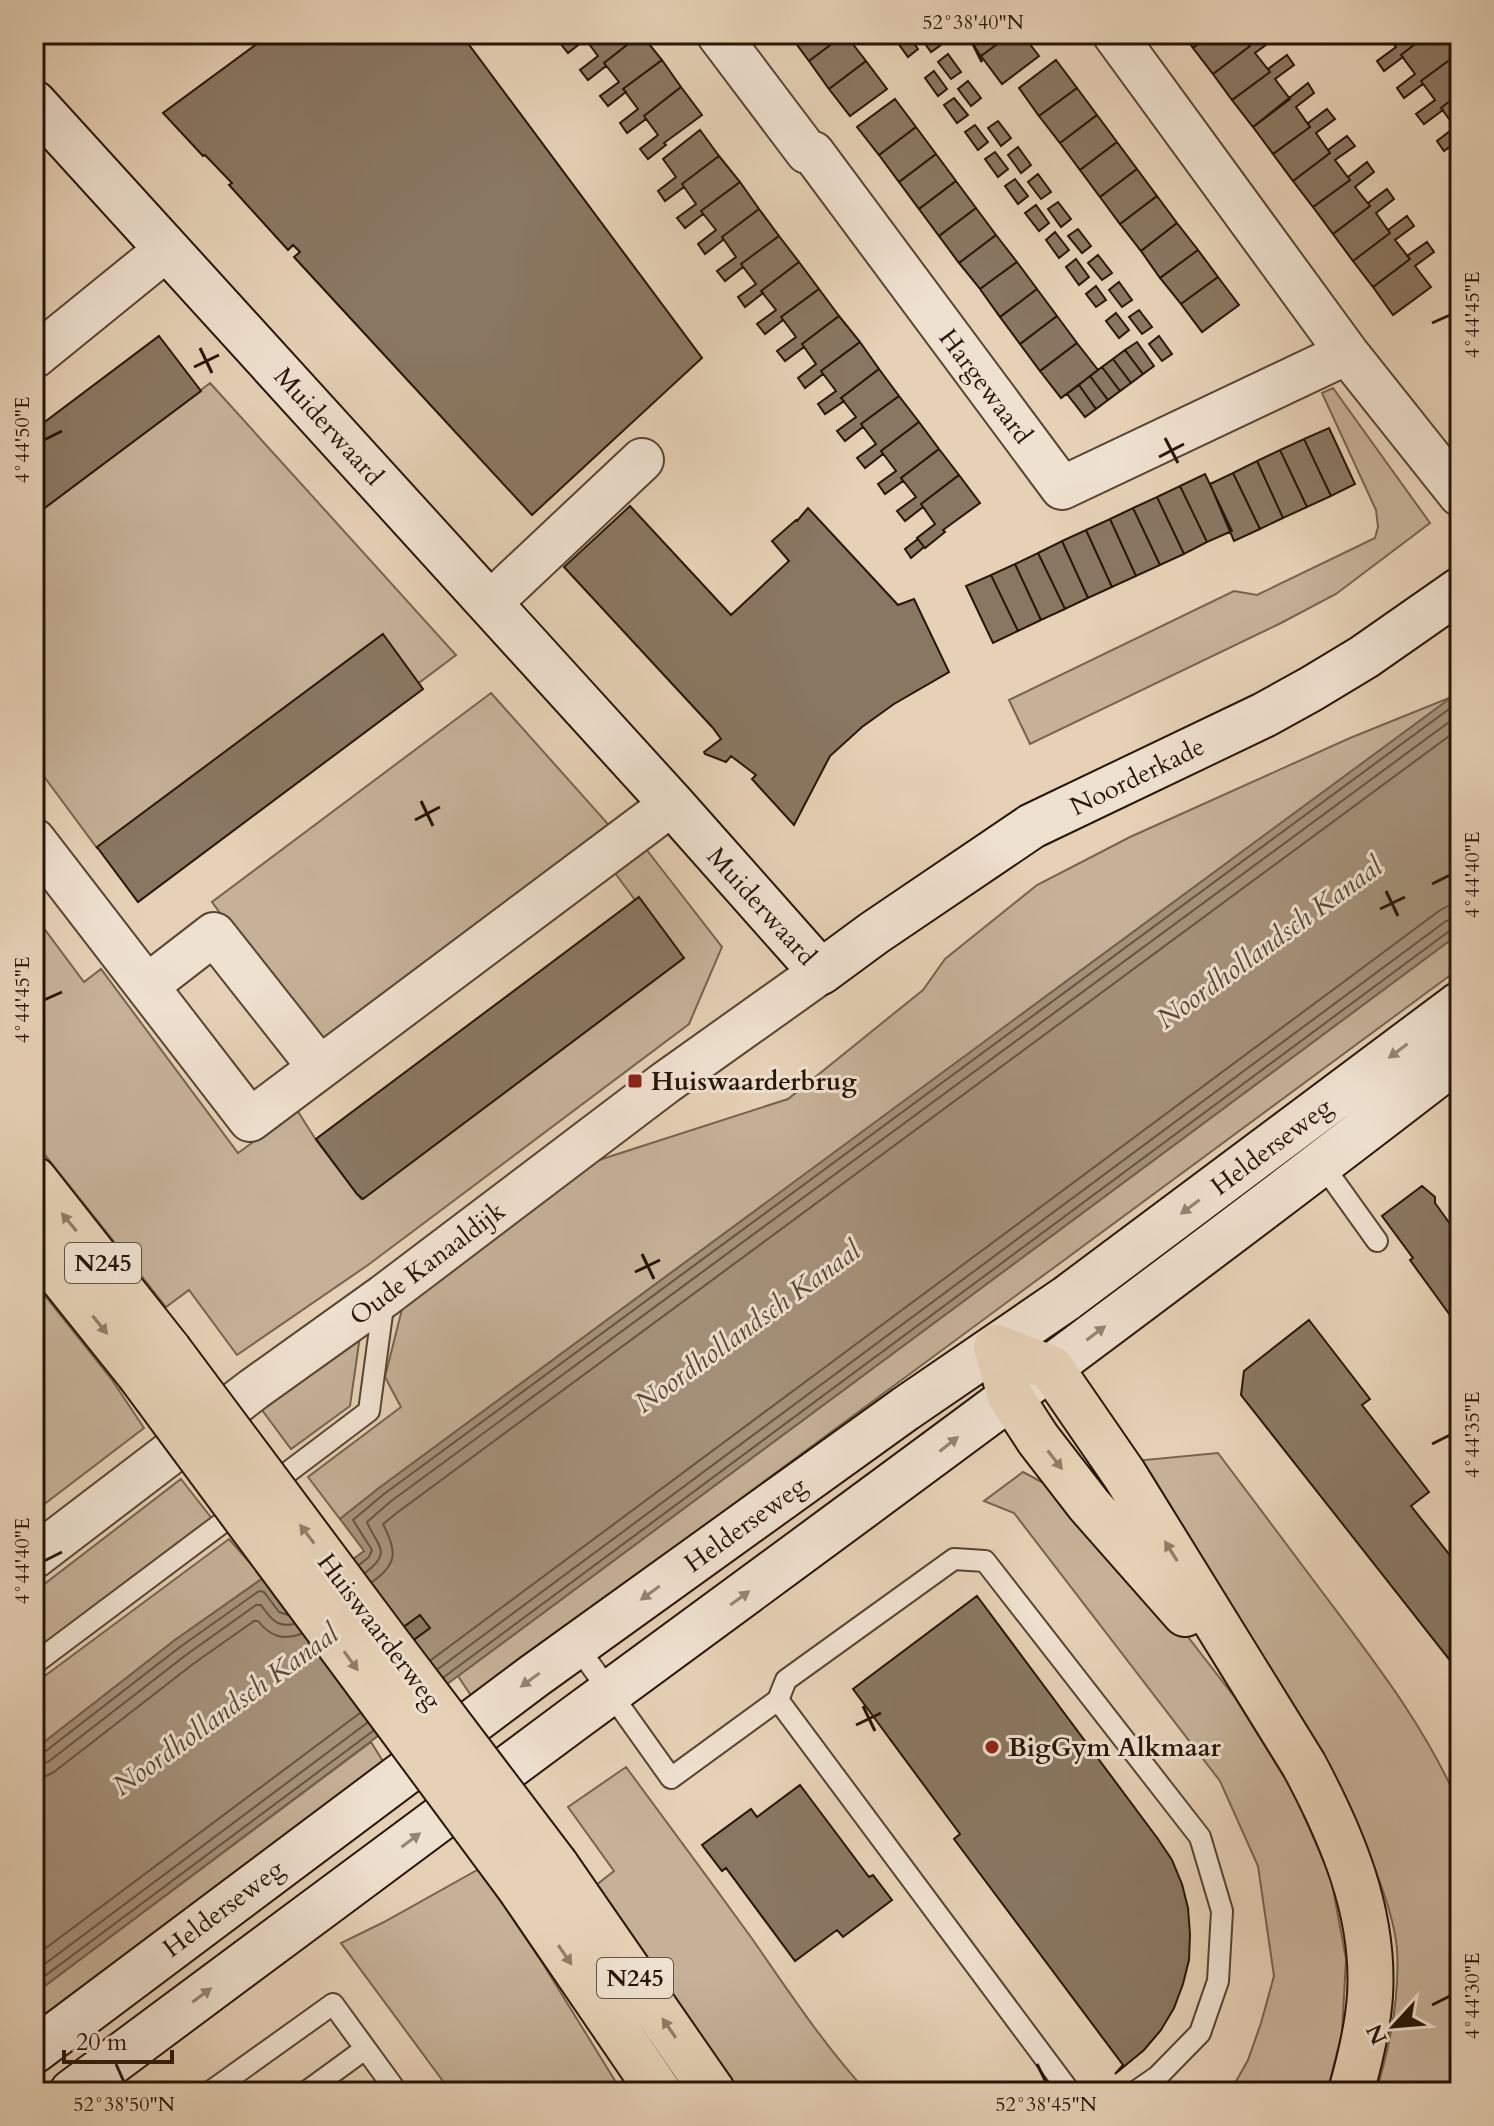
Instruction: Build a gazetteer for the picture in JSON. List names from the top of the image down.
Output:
{
  "streets": {
    "highway": ["N245", "Huiswaarderweg"],
    "main road": ["Muiderwaard", "Noorderkade", "Helderseweg"],
    "street": ["Hargewaard", "Oude Kanaaldijk"]
  },
  "crossings": [
    ["Muiderwaard", "Noorderkade"],
    ["Muiderwaard", "Oude Kanaaldijk"],
    ["Noorderkade", "Oude Kanaaldijk"]
  ],
  "water": ["Noordhollandsch Kanaal"],
  "places": {
    "transit": ["Huiswaarderbrug"],
    "other": ["BigGym Alkmaar"]
  },
  "scale_bar": "20 m",
  "north": "bottom left",
  "coordinates": [
    "52°38'40\"N",
    "4°44'45\"E",
    "4°44'50\"E",
    "4°44'40\"E",
    "4°44'35\"E",
    "4°44'30\"E",
    "52°38'50\"N",
    "52°38'45\"N"
  ]
}
